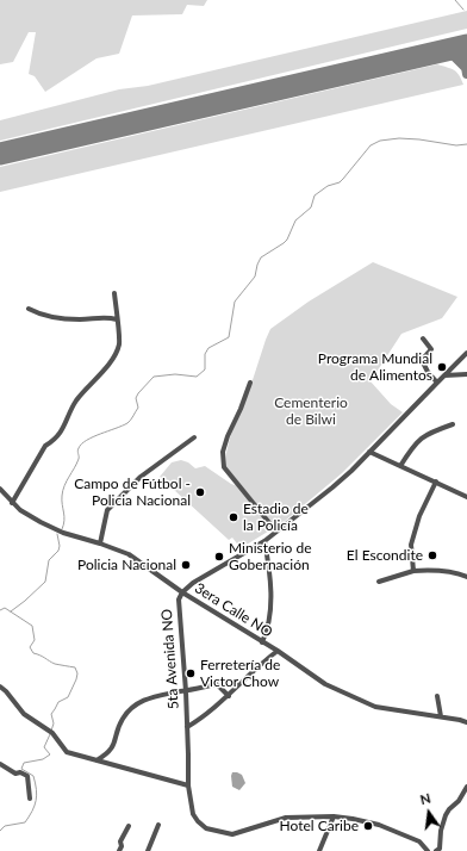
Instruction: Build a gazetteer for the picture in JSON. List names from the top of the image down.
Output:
{
  "streets": {
    "street": ["3era Calle NO", "5ta Avenida NO"]
  },
  "crossings": [
    ["3era Calle NO", "5ta Avenida NO"]
  ],
  "parks": ["Cementerio de Bilwi"],
  "places": [
    "Programa Mundial de Alimentos",
    "Campo de Fútbol - Policia Nacional",
    "Estadio de la Policía",
    "El Escondite",
    "Ministerio de Gobernación",
    "Policia Nacional",
    "Ferretería de Victor Chow",
    "Hotel Caribe"
  ],
  "north": "top"
}
